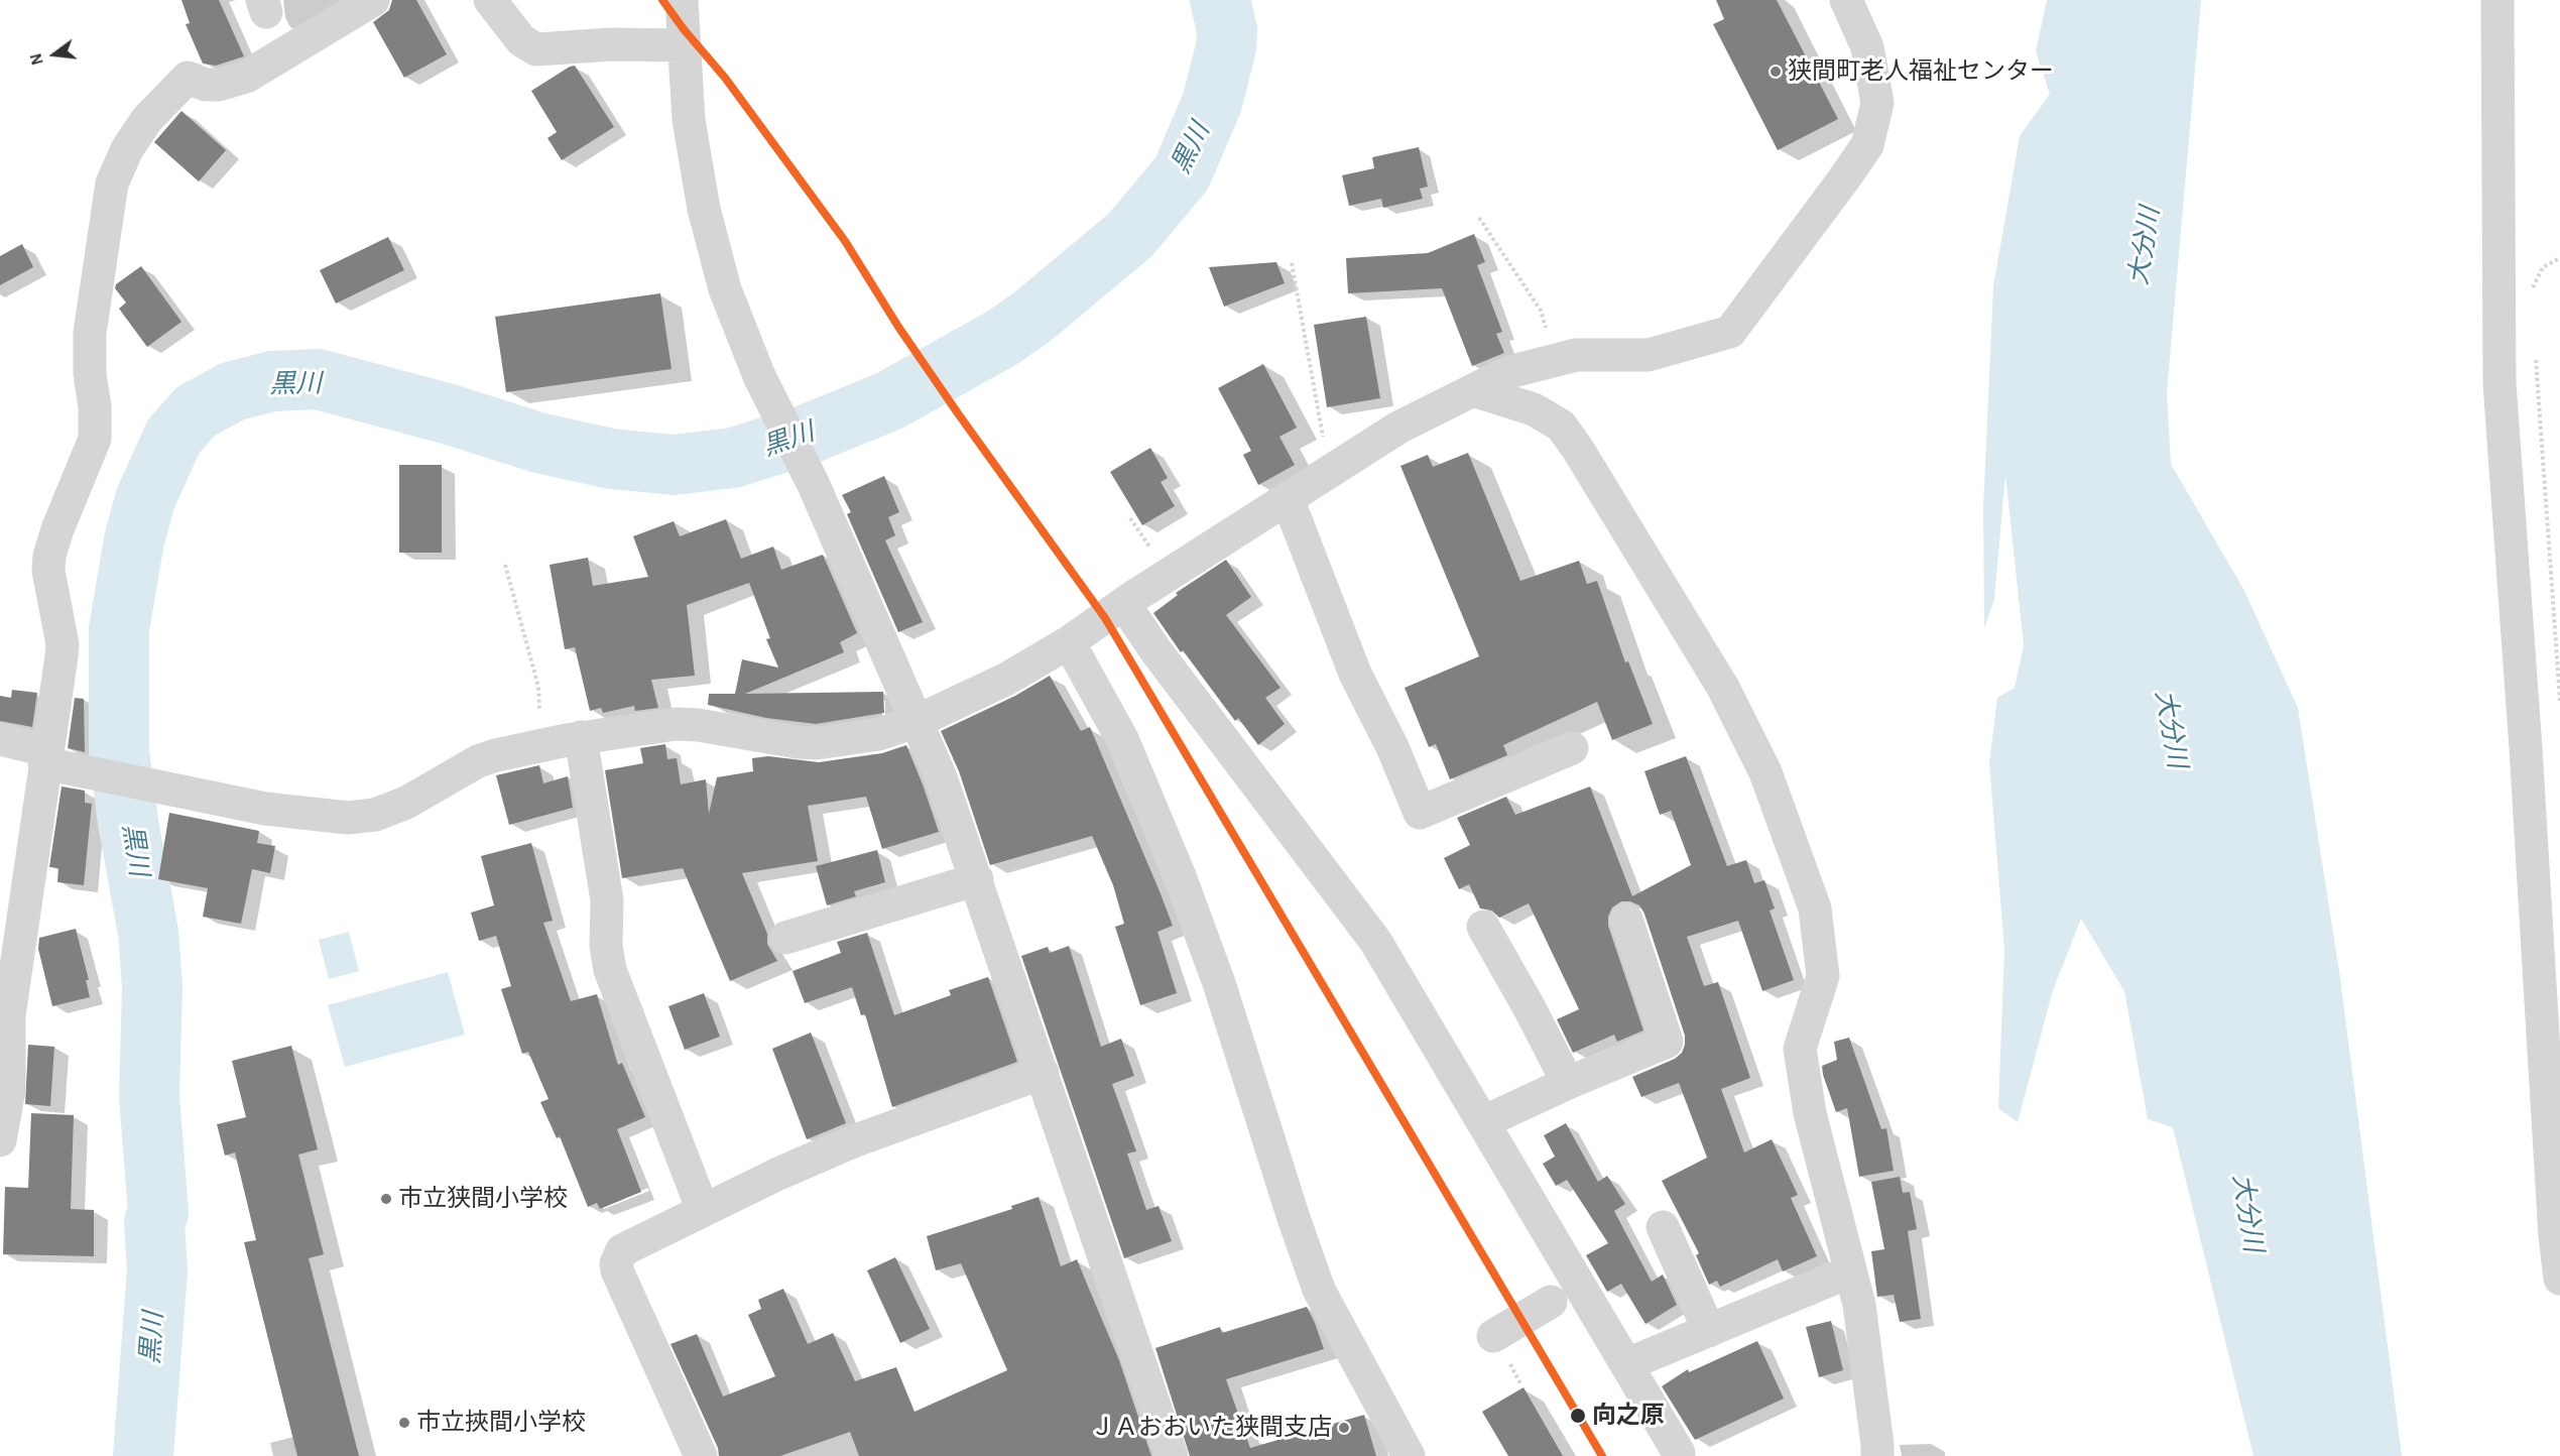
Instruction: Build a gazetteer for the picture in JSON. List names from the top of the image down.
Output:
{
  "water": ["黒川", "大分川"],
  "places": [
    "狭間町老人福祉センター",
    "市立狭間小学校",
    "向之原",
    "市立挾間小学校",
    "ＪＡおおいた狭間支店"
  ],
  "north": "left"
}
